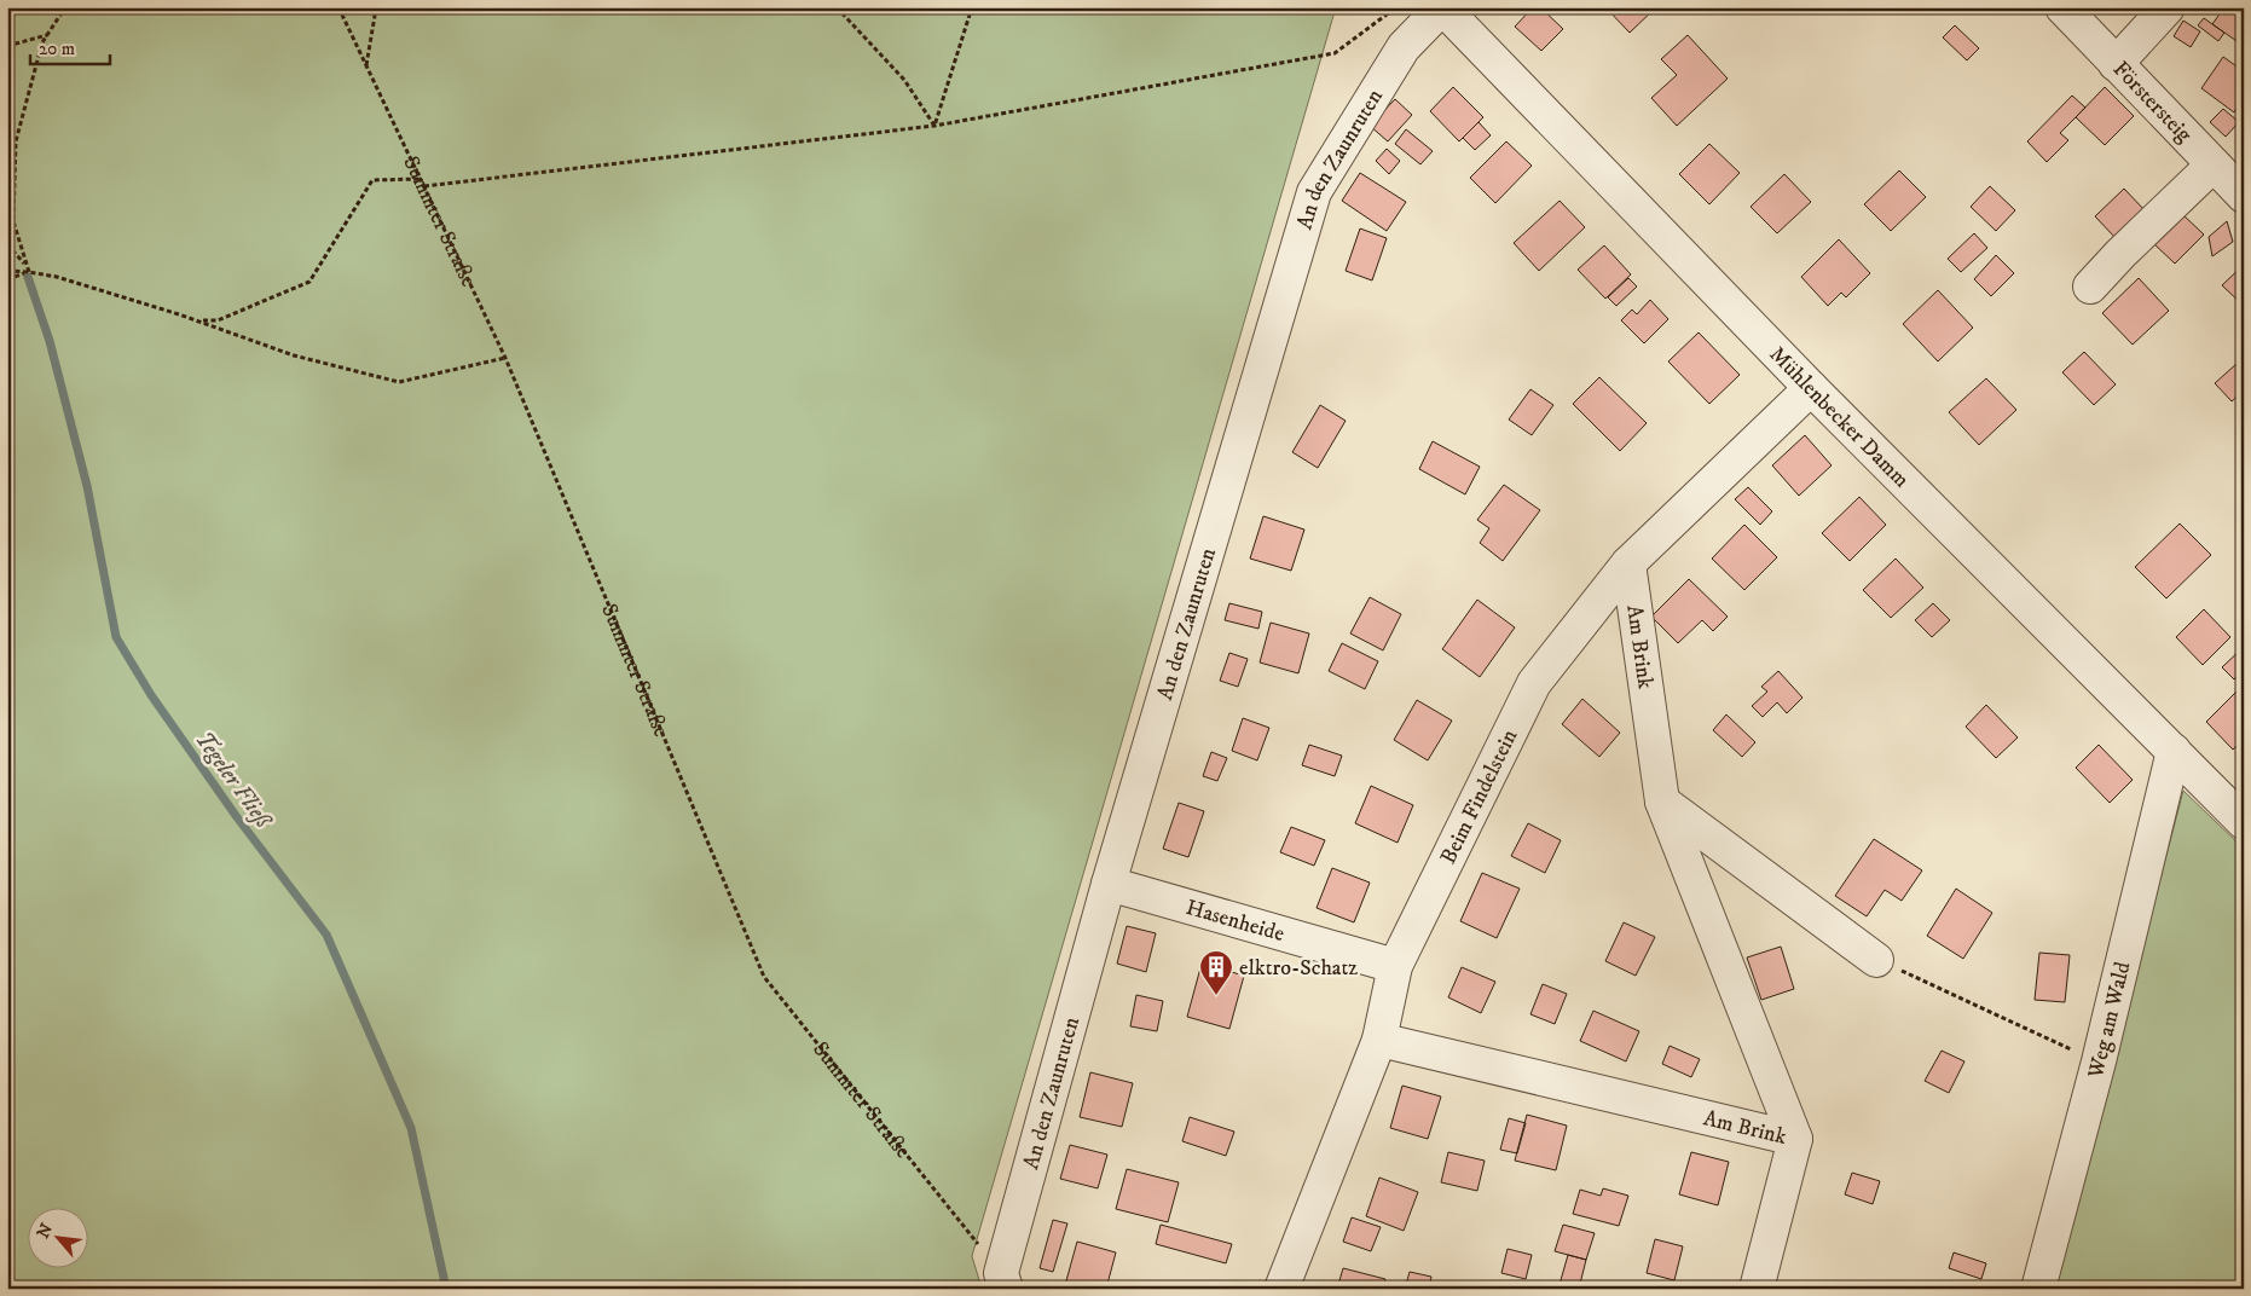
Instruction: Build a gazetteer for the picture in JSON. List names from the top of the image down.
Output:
{
  "streets": {
    "street": [
      "Förstersteig",
      "An den Zaunruten",
      "Mühlenbecker Damm",
      "Am Brink",
      "Beim Findelstein",
      "Hasenheide",
      "Weg am Wald"
    ],
    "path": ["Summter Straße"]
  },
  "crossings": [
    ["An den Zaunruten", "Summter Straße"],
    ["An den Zaunruten", "Mühlenbecker Damm"],
    ["An den Zaunruten", "Hasenheide"],
    ["Mühlenbecker Damm", "Beim Findelstein"],
    ["Mühlenbecker Damm", "Weg am Wald"],
    ["Am Brink", "Beim Findelstein"],
    ["Beim Findelstein", "Hasenheide"]
  ],
  "water": ["Tegeler Fließ"],
  "places": {
    "building": ["elktro-Schatz"]
  },
  "scale_bar": "20 m",
  "north": "top left"
}
